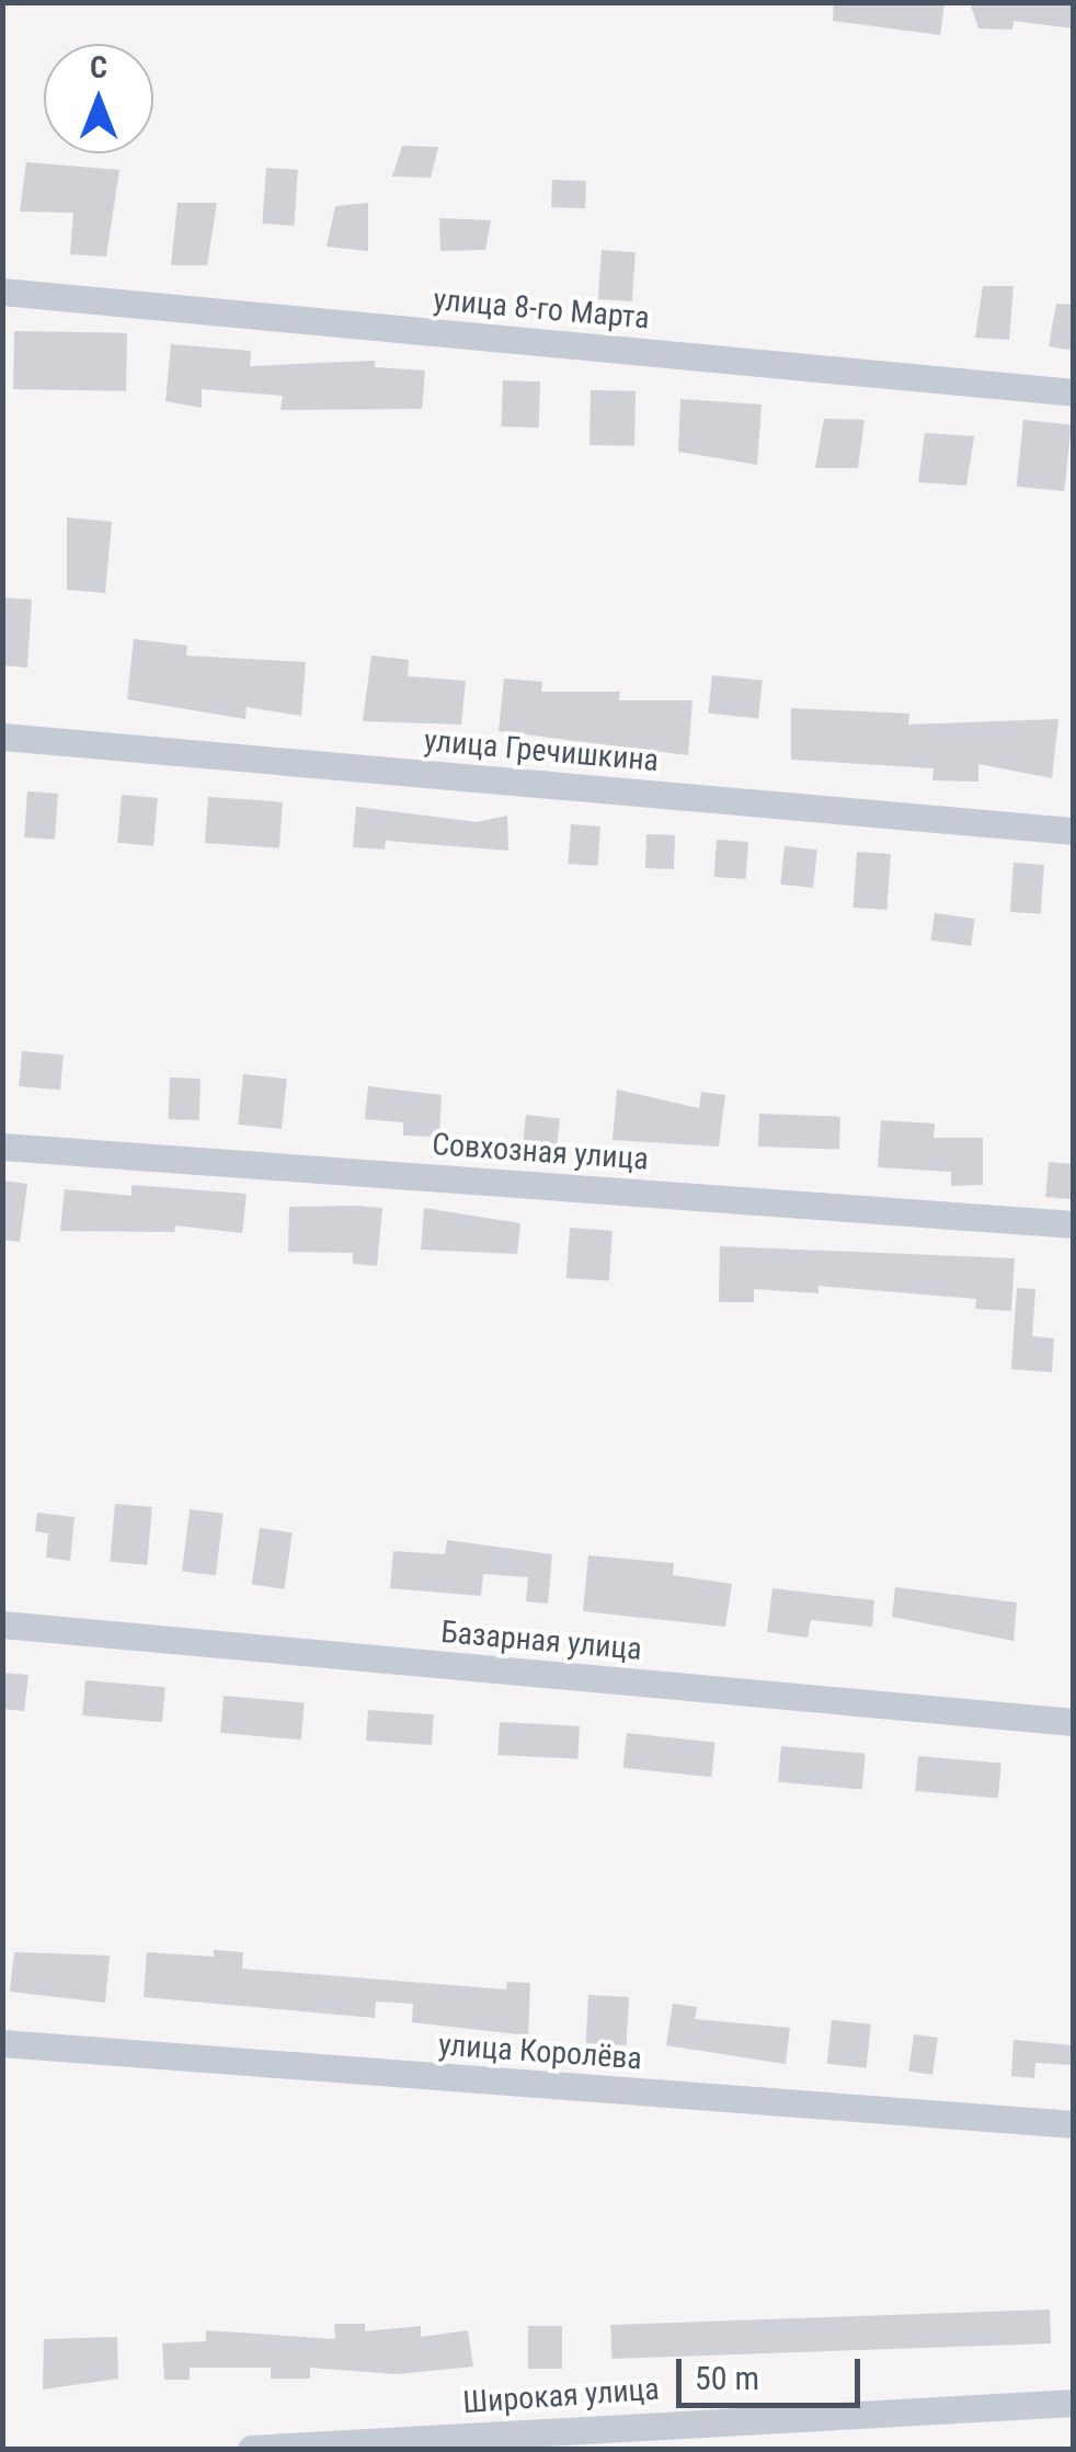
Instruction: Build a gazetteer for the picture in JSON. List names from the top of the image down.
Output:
{
  "streets": {
    "street": [
      "улица 8-го Марта",
      "улица Гречишкина",
      "Совхозная улица",
      "Базарная улица",
      "улица Королёва",
      "Широкая улица"
    ]
  },
  "scale_bar": "50 m",
  "north": "top"
}
